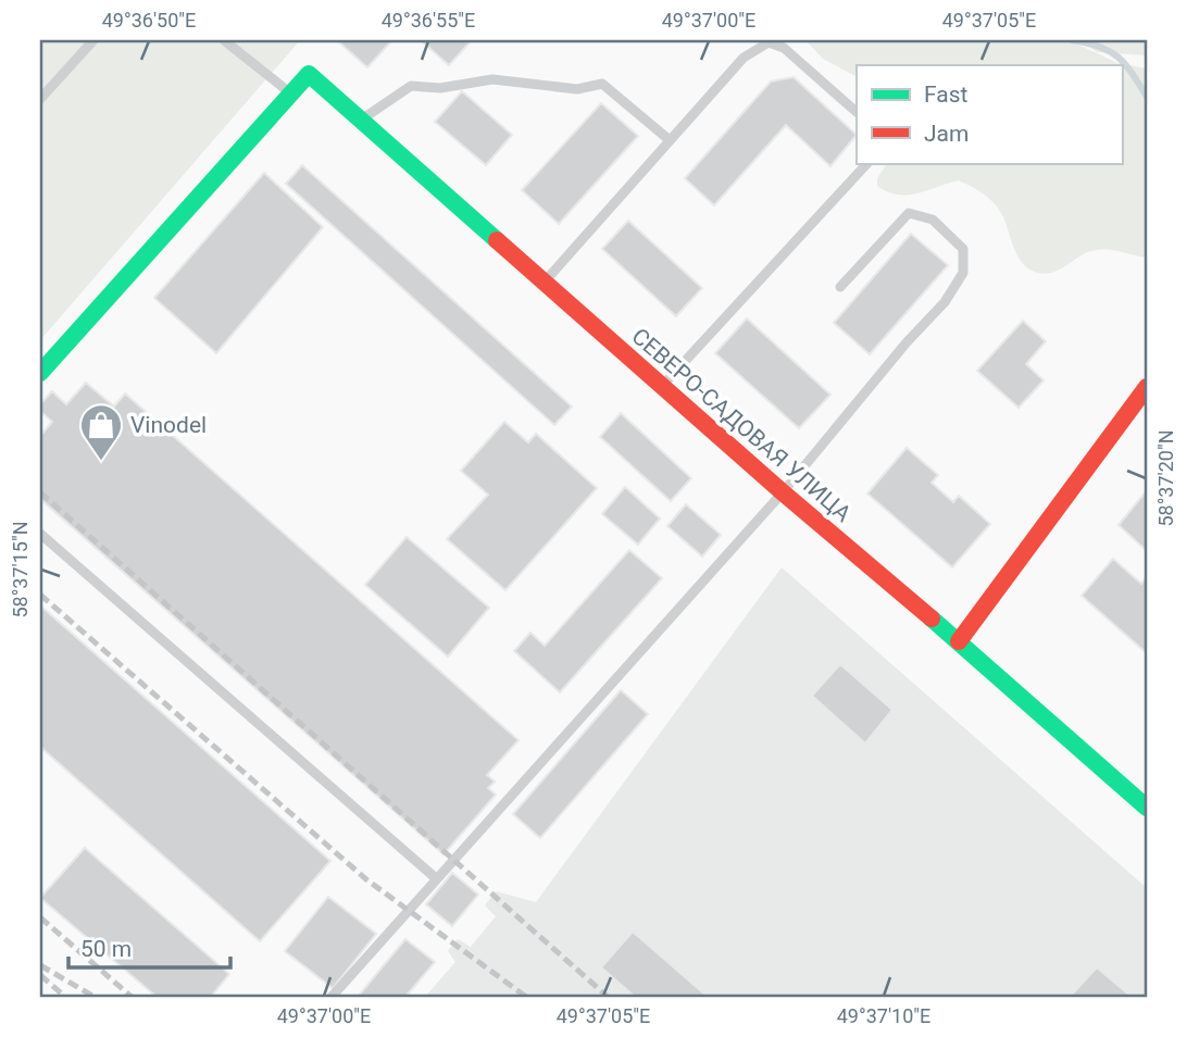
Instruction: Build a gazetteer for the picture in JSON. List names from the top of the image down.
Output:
{
  "streets": {
    "street": ["СЕВЕРО-САДОВАЯ УЛИЦА"]
  },
  "places": {
    "shop": ["Vinodel"]
  },
  "legend": ["Fast", "Jam"],
  "scale_bar": "50 m",
  "coordinates": [
    "49°36'50\"E",
    "49°36'55\"E",
    "49°37'00\"E",
    "49°37'05\"E",
    "58°37'20\"N",
    "58°37'15\"N",
    "49°37'10\"E"
  ]
}
